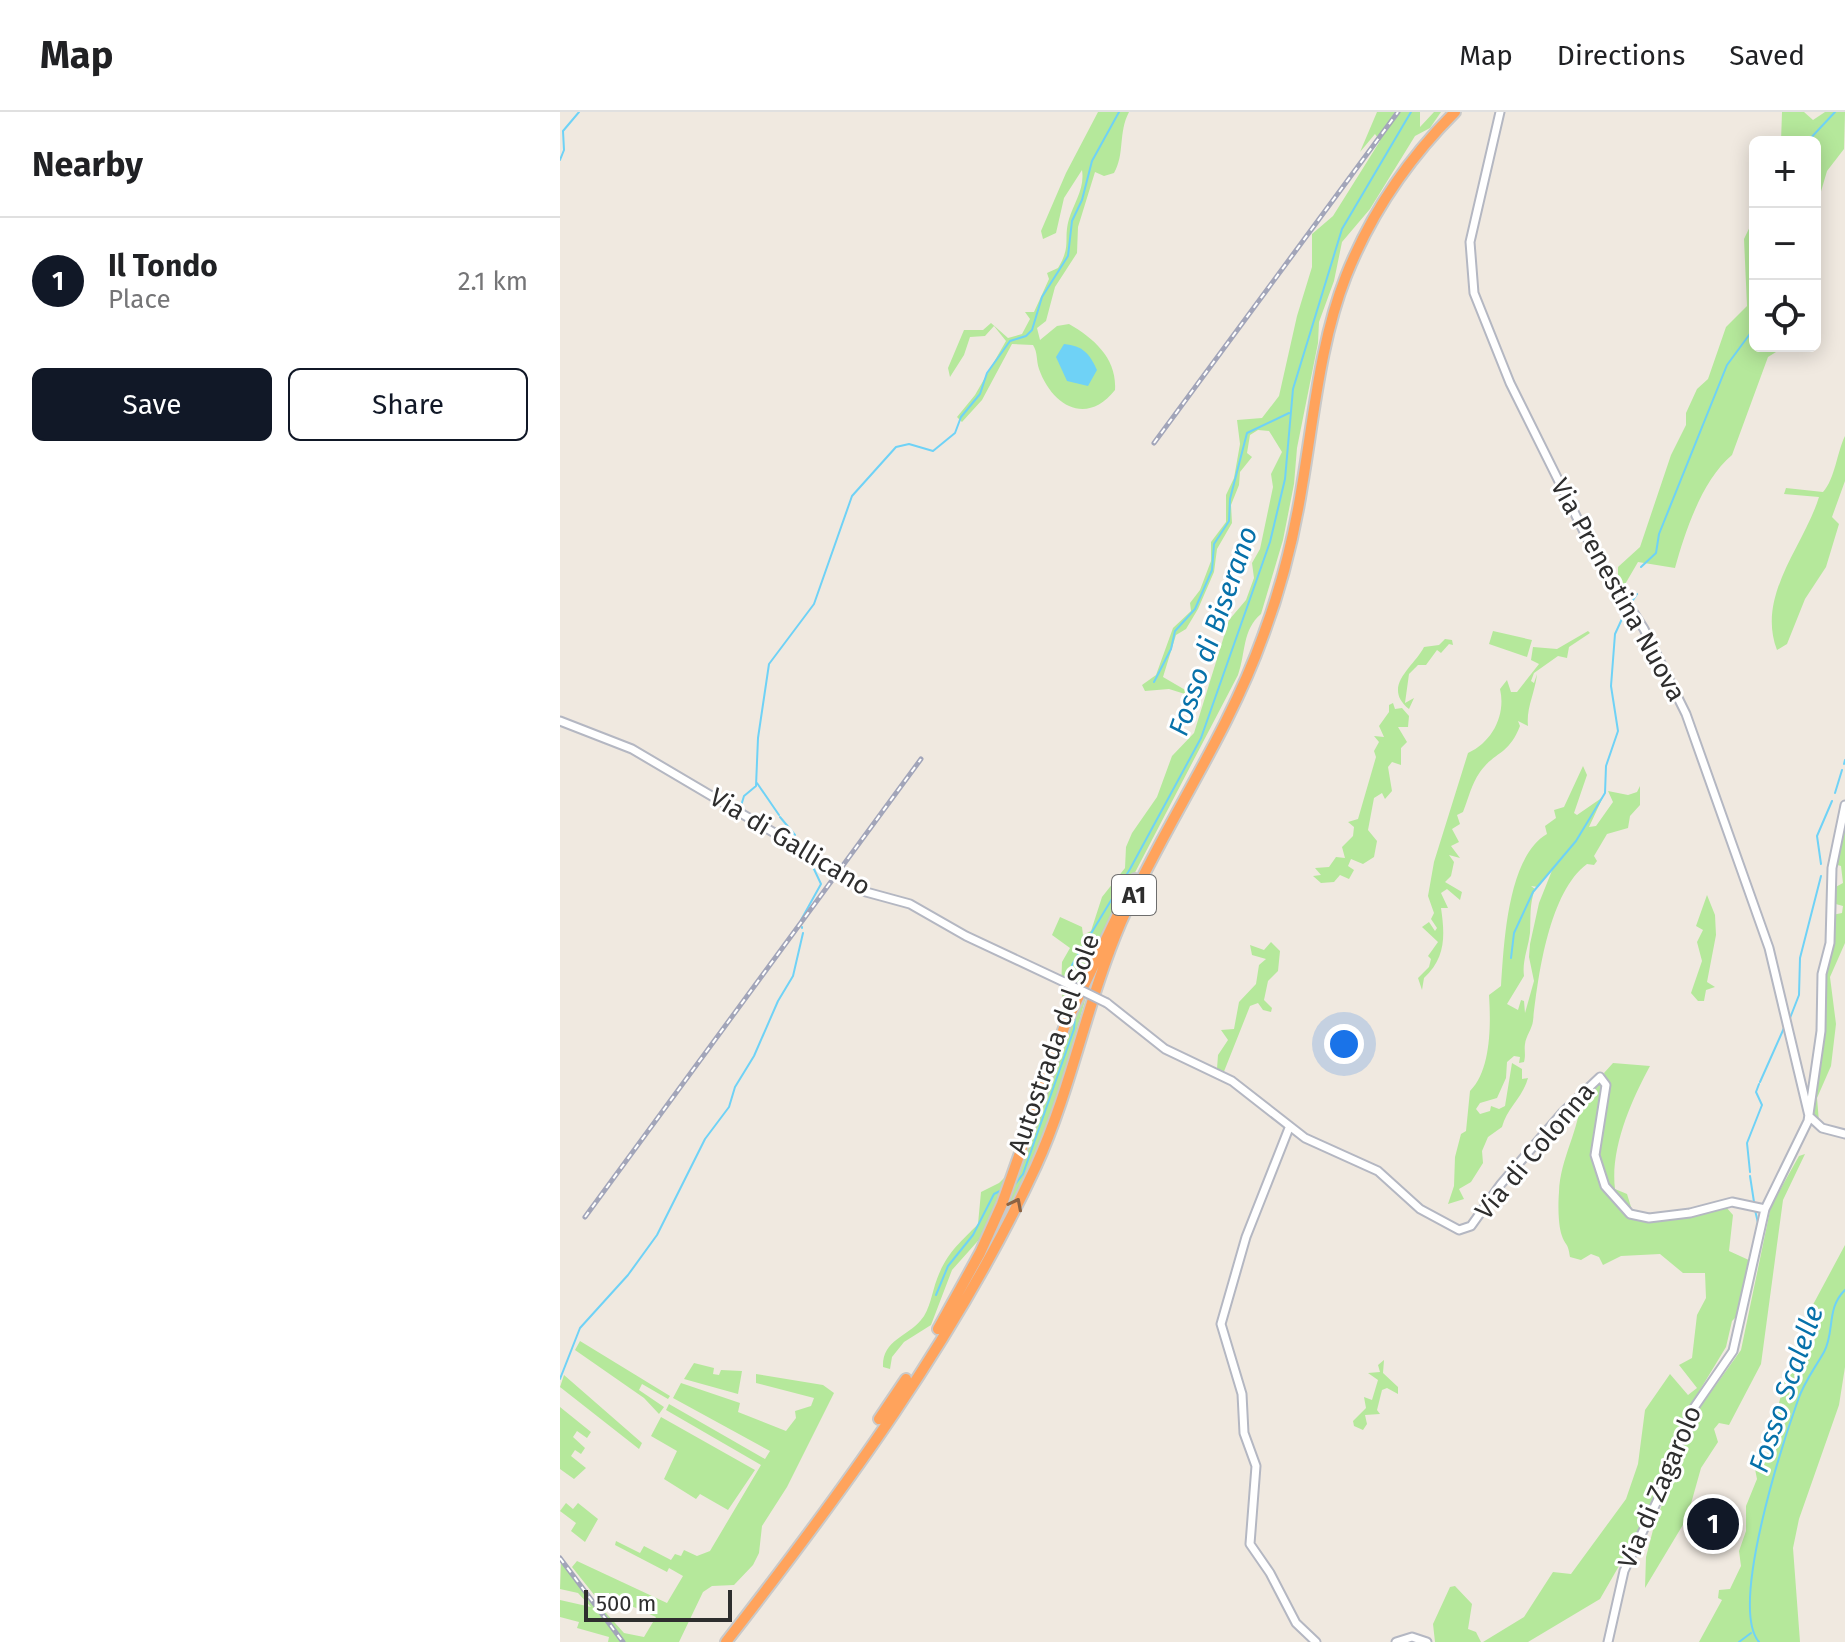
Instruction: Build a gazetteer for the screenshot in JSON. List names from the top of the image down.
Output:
{
  "streets": {
    "highway": ["A1", "Autostrada del Sole"],
    "street": [
      "Via Prenestina Nuova",
      "Via di Gallicano",
      "Via di Colonna",
      "Via di Zagarolo"
    ]
  },
  "crossings": [
    ["Via Prenestina Nuova", "Via di Zagarolo"],
    ["Via di Gallicano", "Via di Colonna"],
    ["Via di Colonna", "Via di Zagarolo"]
  ],
  "water": ["Fosso di Biserano", "Fosso Scalelle"],
  "scale_bar": "500 m",
  "page": {
    "header": "Map",
    "nav": ["Map", "Directions", "Saved"],
    "heading": "Nearby",
    "map_buttons": ["+", "−"],
    "list": [
      {
        "mark": "1",
        "name": "Il Tondo",
        "note": "Place",
        "value": "2.1 km"
      }
    ],
    "buttons": ["Save", "Share"],
    "pins": "1",
    "scale": "500 m"
  }
}
